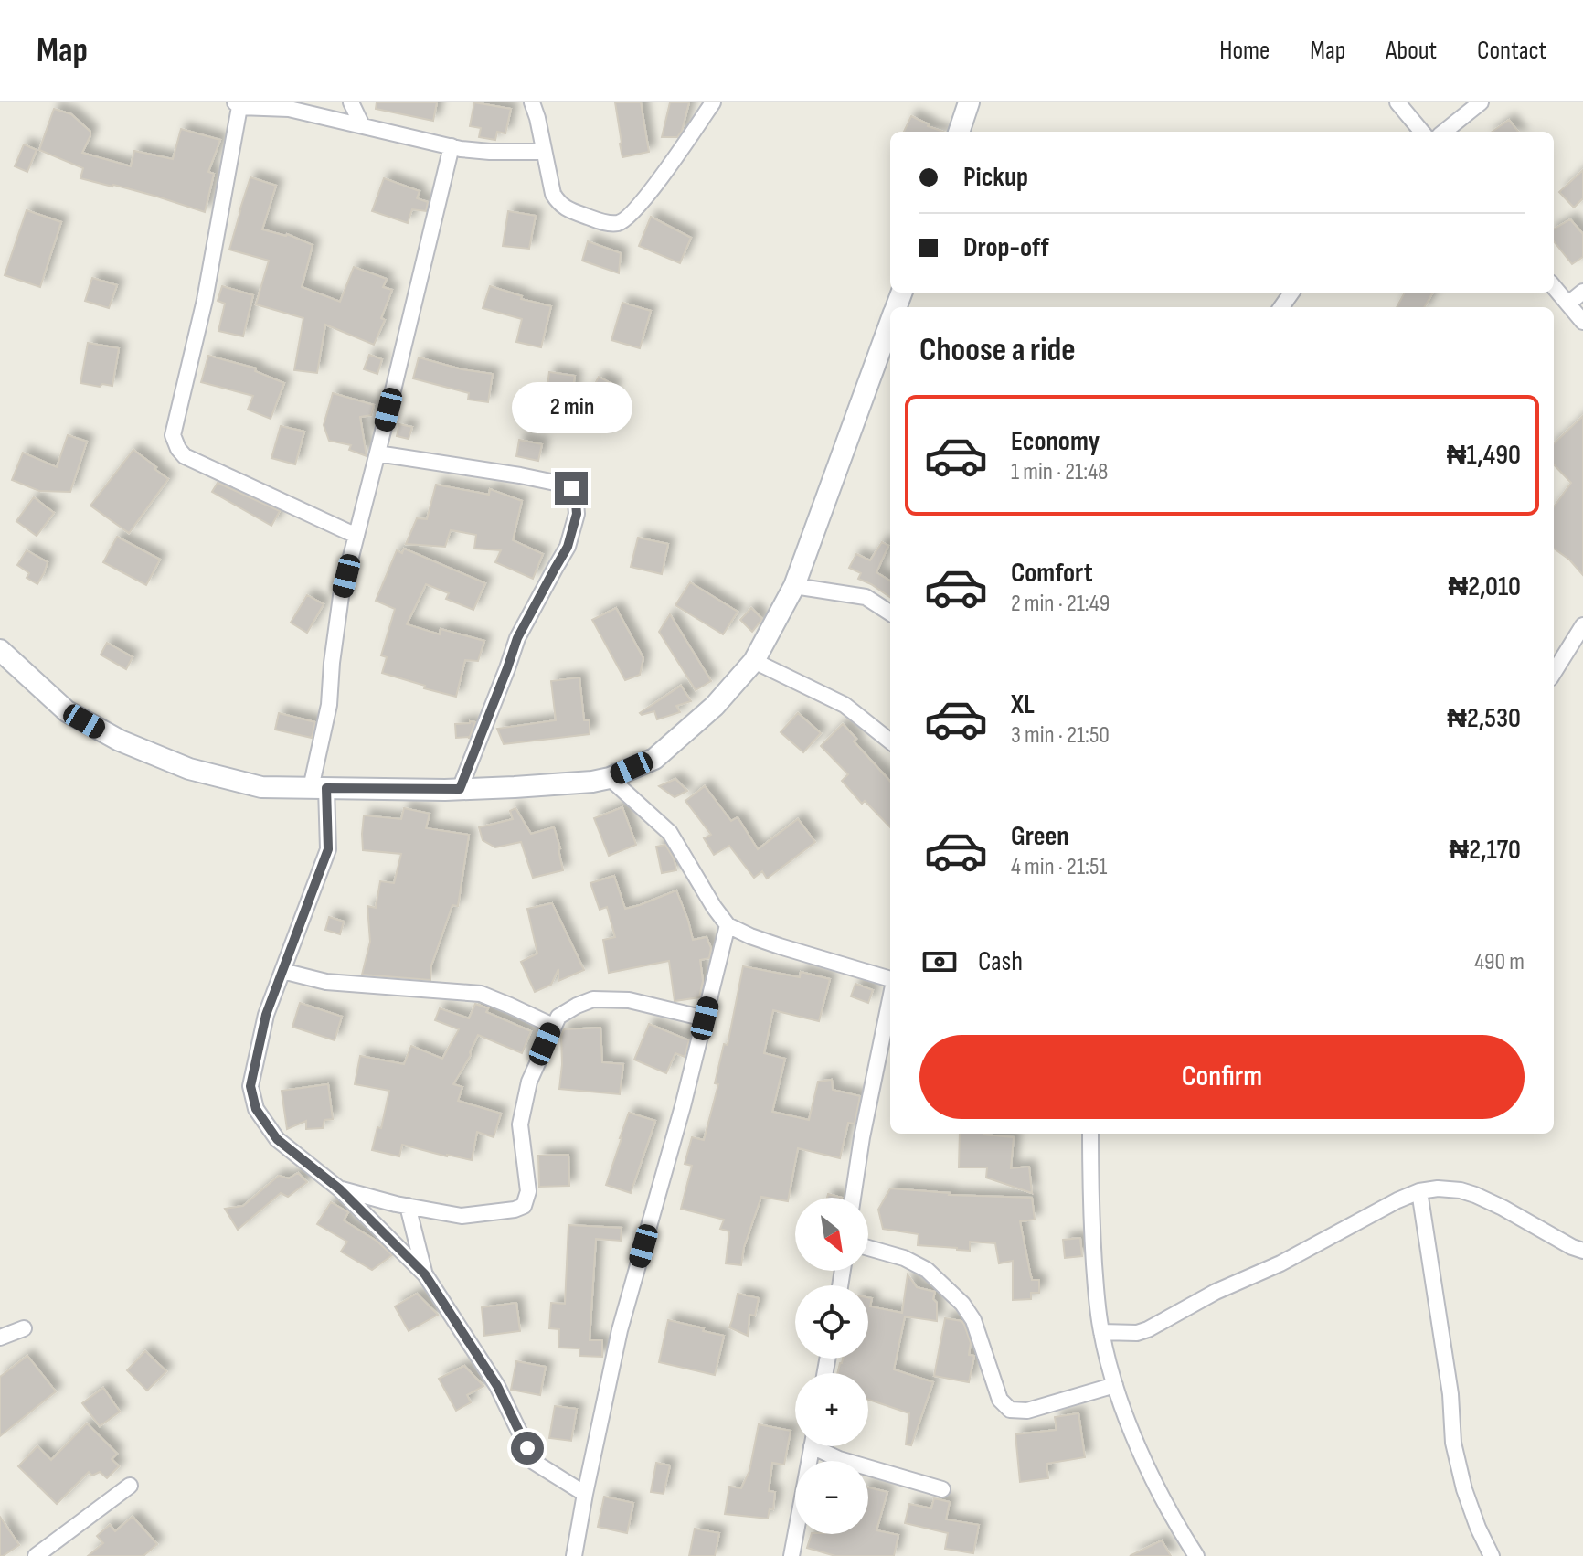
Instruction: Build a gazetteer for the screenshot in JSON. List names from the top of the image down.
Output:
{
  "north": "bottom right",
  "page": {
    "header": "Map",
    "nav": [
      "Home",
      "Map",
      "About",
      "Contact"
    ],
    "banner": ["Pickup", "Drop-off"],
    "heading": "Choose a ride",
    "bubble": "2 min",
    "list": [
      {
        "name": "Economy",
        "note": "1 min · 21:48",
        "value": "₦1,490"
      },
      {
        "name": "Comfort",
        "note": "2 min · 21:49",
        "value": "₦2,010"
      },
      {
        "name": "XL",
        "note": "3 min · 21:50",
        "value": "₦2,530"
      },
      {
        "name": "Green",
        "note": "4 min · 21:51",
        "value": "₦2,170"
      }
    ],
    "pay": ["Cash", "490 m"],
    "buttons": "Confirm",
    "map_buttons": ["+", "−"]
  }
}
